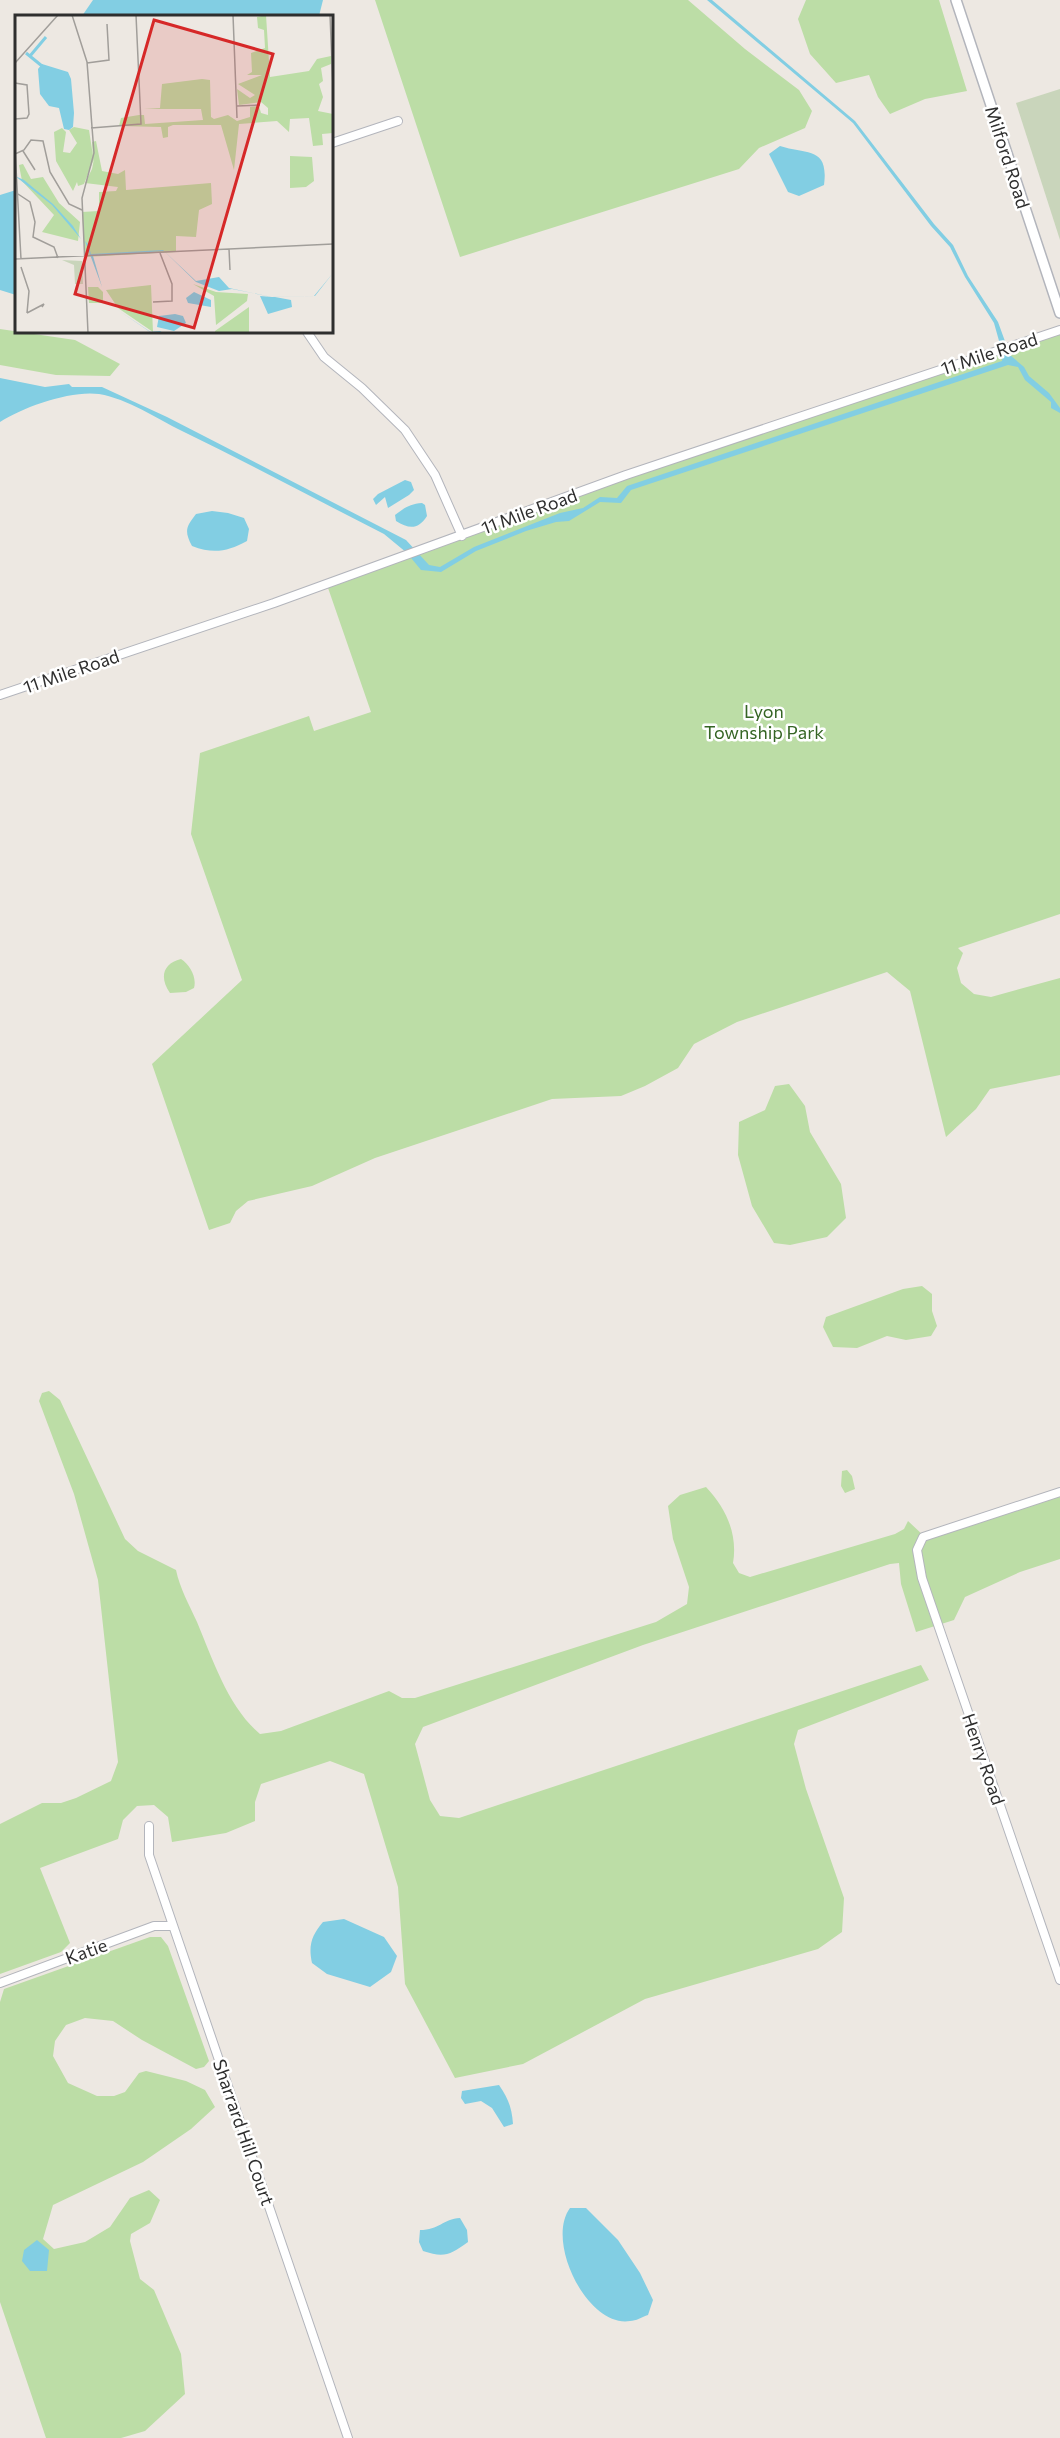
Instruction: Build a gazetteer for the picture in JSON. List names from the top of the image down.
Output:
{
  "streets": {
    "street": [
      "Milford Road",
      "11 Mile Road",
      "Henry Road",
      "Katie",
      "Sharrard Hill Court"
    ]
  },
  "crossings": [
    ["Katie", "Sharrard Hill Court"]
  ],
  "parks": ["Lyon Township Park"]
}
